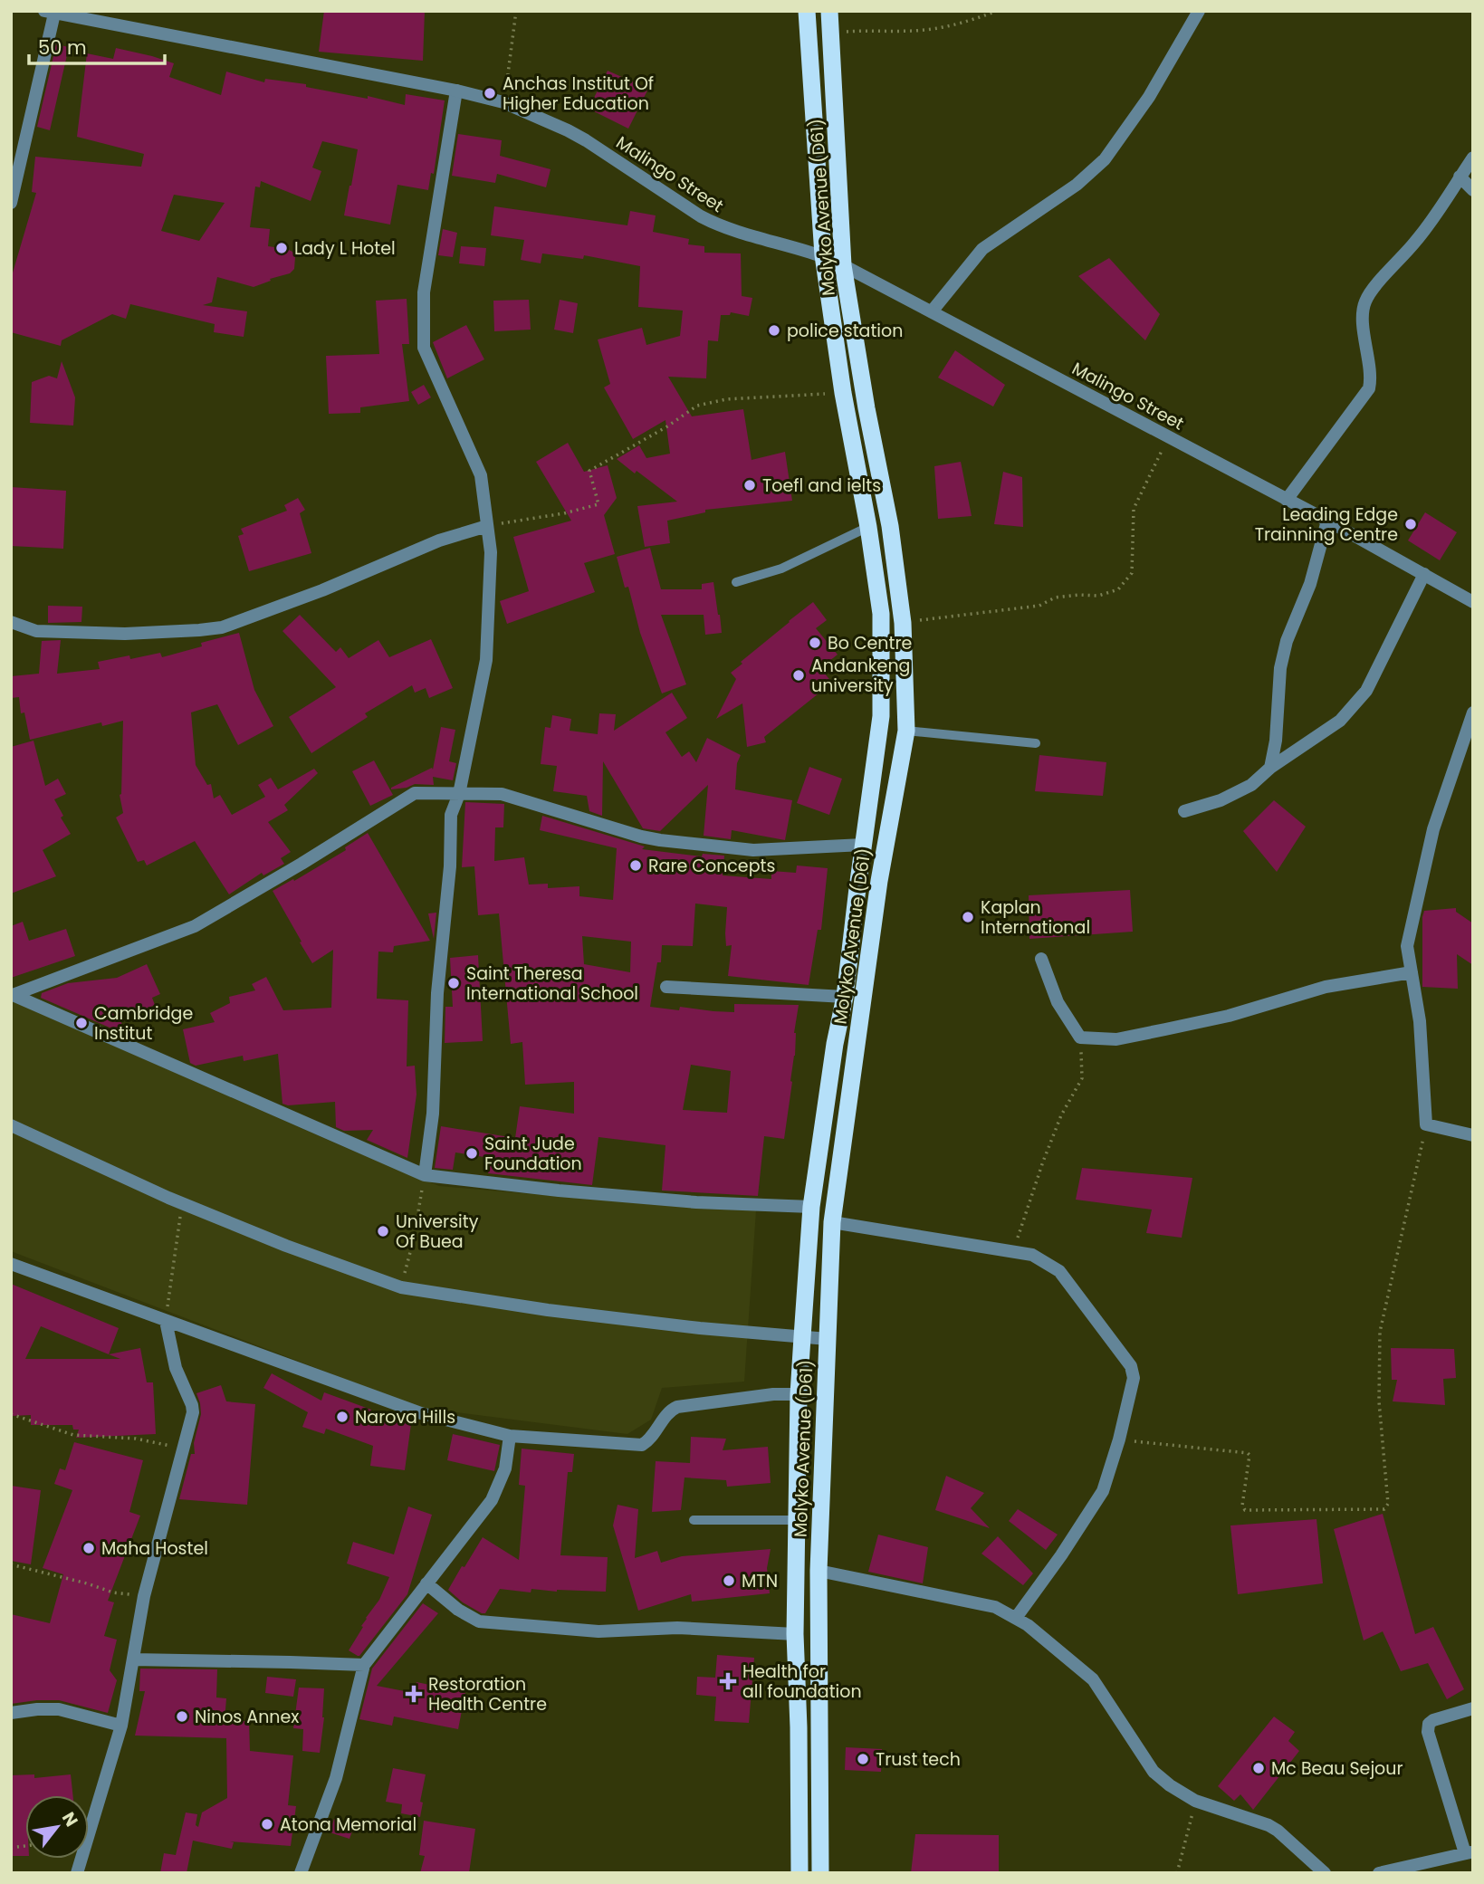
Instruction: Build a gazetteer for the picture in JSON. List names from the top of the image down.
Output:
{
  "streets": {
    "highway": ["Molyko Avenue (D61)"],
    "street": ["Malingo Street"]
  },
  "crossings": [
    ["Malingo Street", "Molyko Avenue (D61)"]
  ],
  "places": {
    "other": [
      "Anchas Institut Of Higher Education",
      "Lady L Hotel",
      "police station",
      "Toefl and ielts",
      "Leading Edge Trainning Centre",
      "Bo Centre",
      "Andankeng university",
      "Rare Concepts",
      "Kaplan International",
      "Saint Theresa International School",
      "Cambridge Institut",
      "Saint Jude Foundation",
      "University Of Buea",
      "Narova Hills",
      "Maha Hostel",
      "MTN",
      "Ninos Annex",
      "Trust tech",
      "Mc Beau Sejour",
      "Atona Memorial"
    ],
    "health": ["Health for all foundation", "Restoration Health Centre"]
  },
  "scale_bar": "50 m",
  "north": "top right"
}
